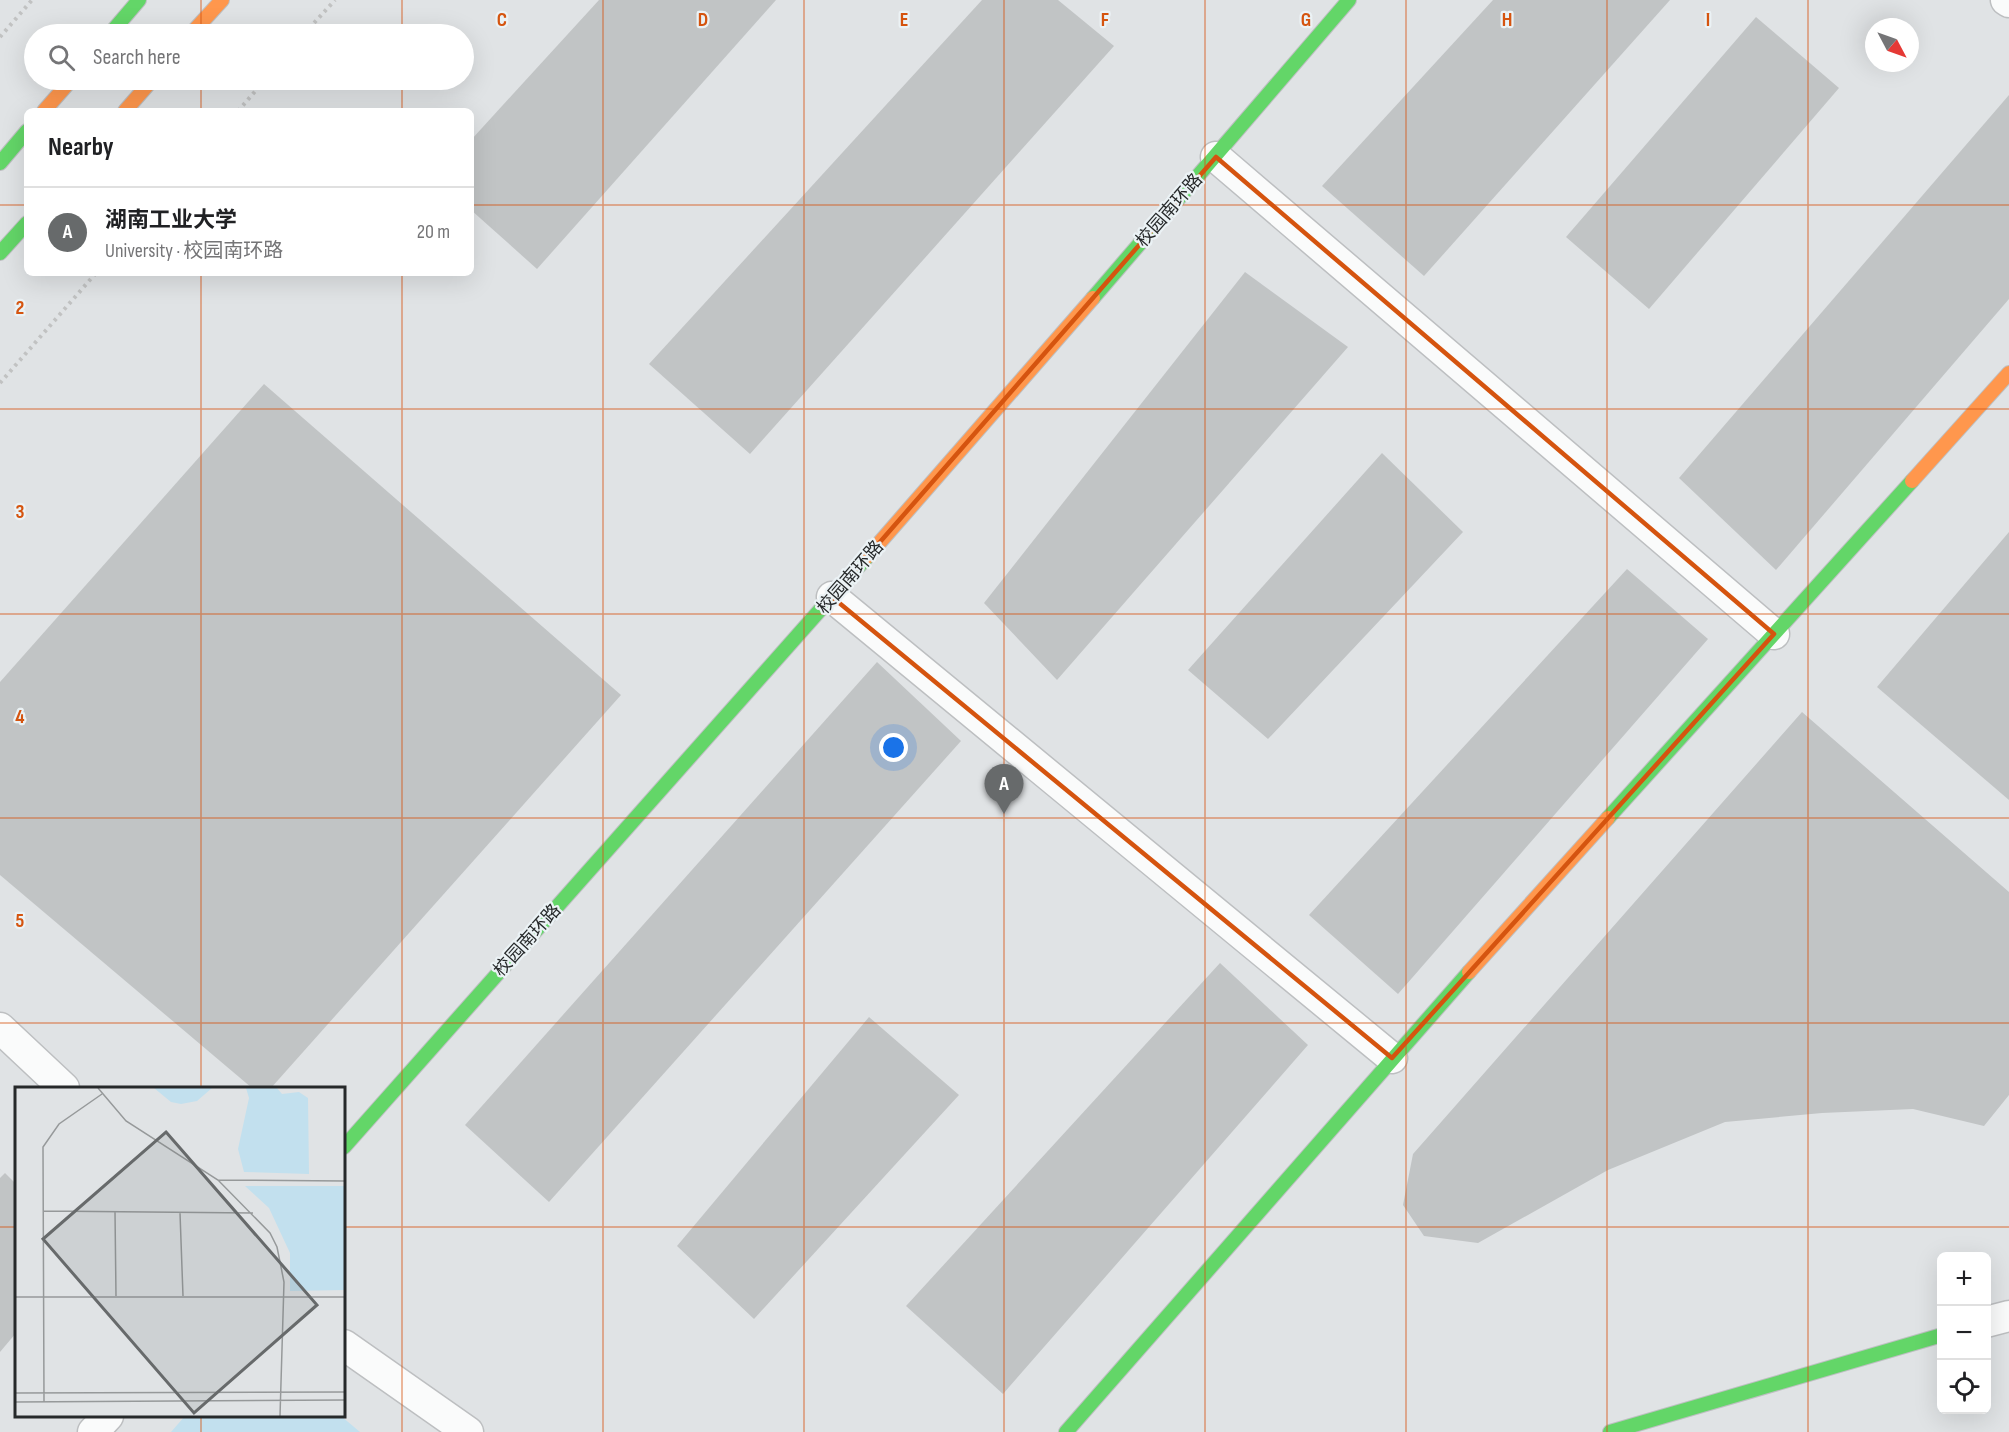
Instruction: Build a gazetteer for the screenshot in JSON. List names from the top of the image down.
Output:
{
  "streets": {
    "street": ["校园南环路"]
  },
  "north": "bottom right",
  "page": {
    "search": "Search here",
    "heading": "Nearby",
    "list": [
      {
        "mark": "A",
        "name": "湖南工业大学",
        "note": "University · 校园南环路",
        "value": "20 m"
      }
    ],
    "pins": "A",
    "map_buttons": ["+", "−"]
  },
  "grid": {
    "columns": [
      "C",
      "D",
      "E",
      "F",
      "G",
      "H",
      "I"
    ],
    "rows": [
      "2",
      "3",
      "4",
      "5"
    ]
  }
}
